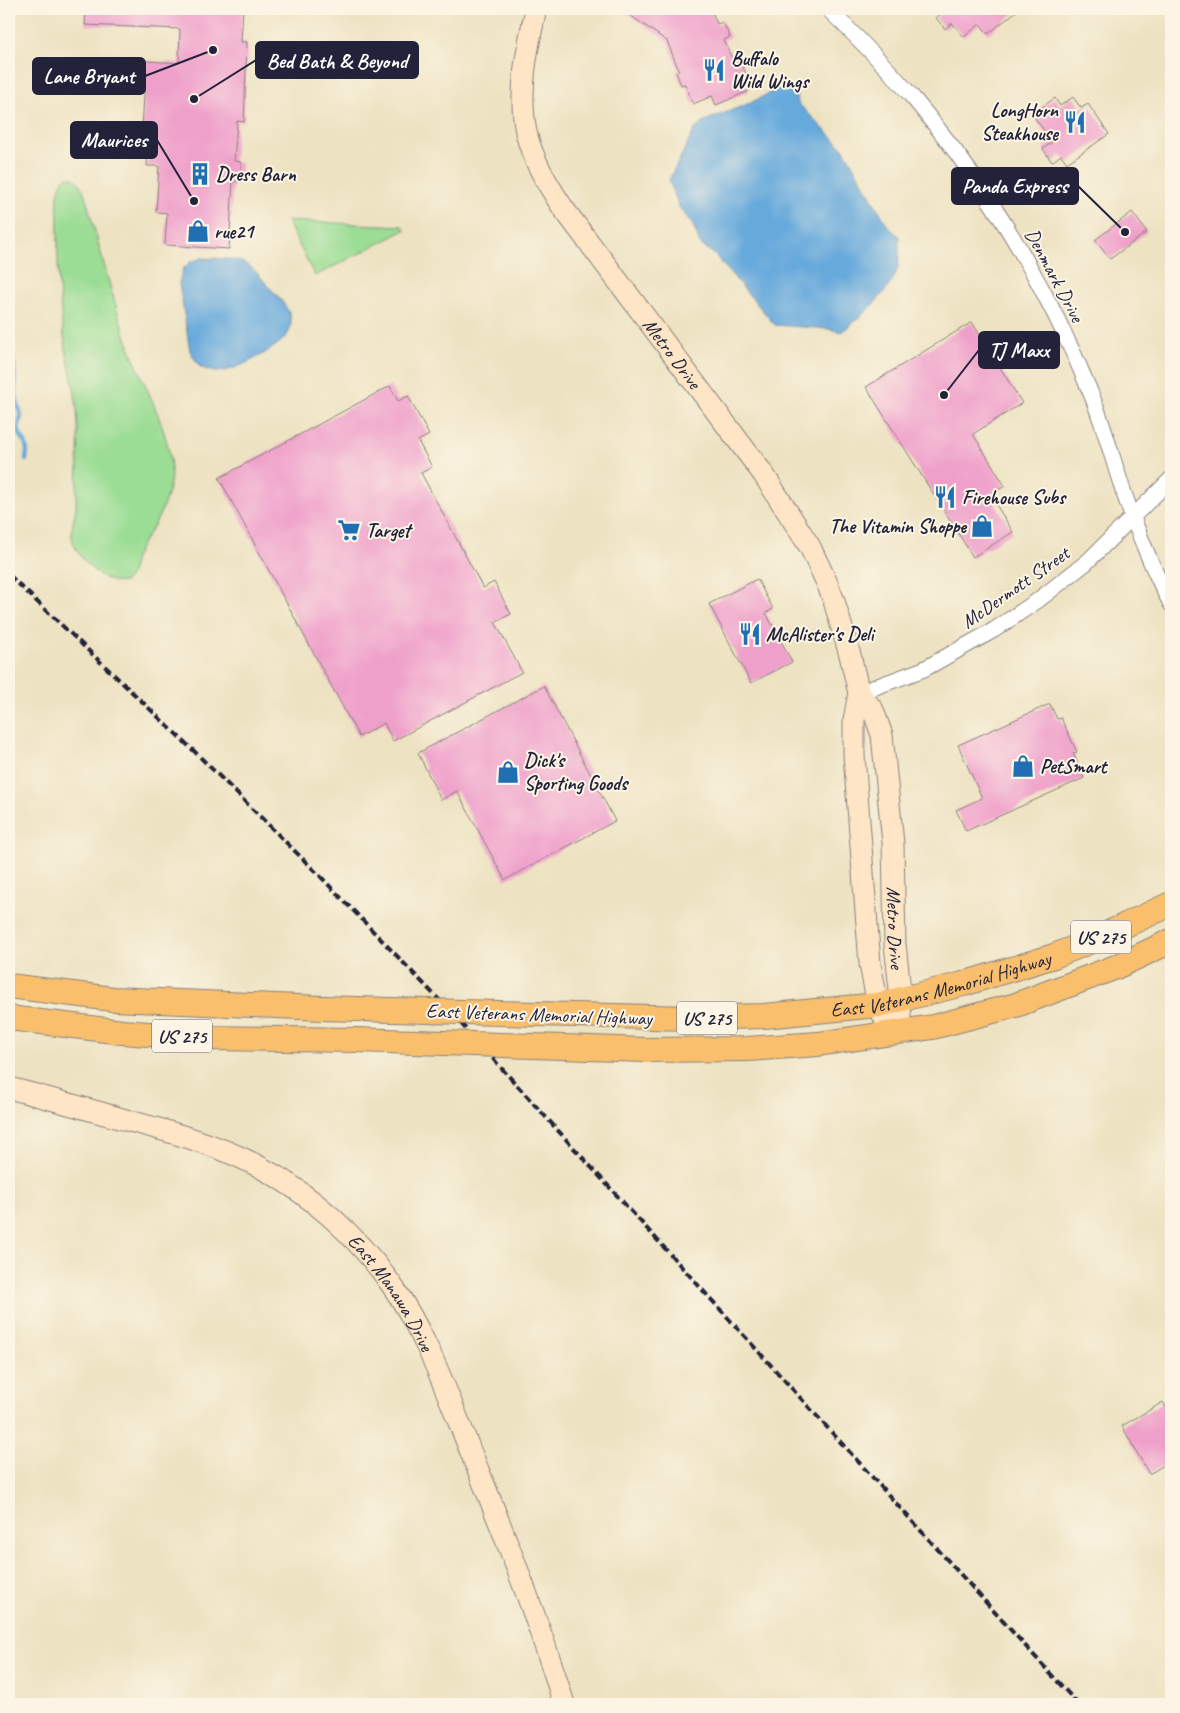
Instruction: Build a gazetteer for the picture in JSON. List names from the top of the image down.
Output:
{
  "streets": {
    "main road": ["US 275", "East Veterans Memorial Highway"],
    "street": [
      "Denmark Drive",
      "Metro Drive",
      "McDermott Street",
      "East Manawa Drive"
    ]
  },
  "crossings": [
    ["Denmark Drive", "McDermott Street"],
    ["Metro Drive", "McDermott Street"],
    ["Metro Drive", "East Veterans Memorial Highway"]
  ],
  "places": {
    "other": [
      "Lane Bryant",
      "Bed Bath & Beyond",
      "Maurices",
      "Panda Express",
      "TJ Maxx"
    ],
    "restaurant": [
      "Buffalo Wild Wings",
      "LongHorn Steakhouse",
      "Firehouse Subs",
      "McAlister's Deli"
    ],
    "building": ["Dress Barn"],
    "shop": [
      "rue21",
      "The Vitamin Shoppe",
      "PetSmart",
      "Dick's Sporting Goods"
    ],
    "supermarket": ["Target"]
  }
}
